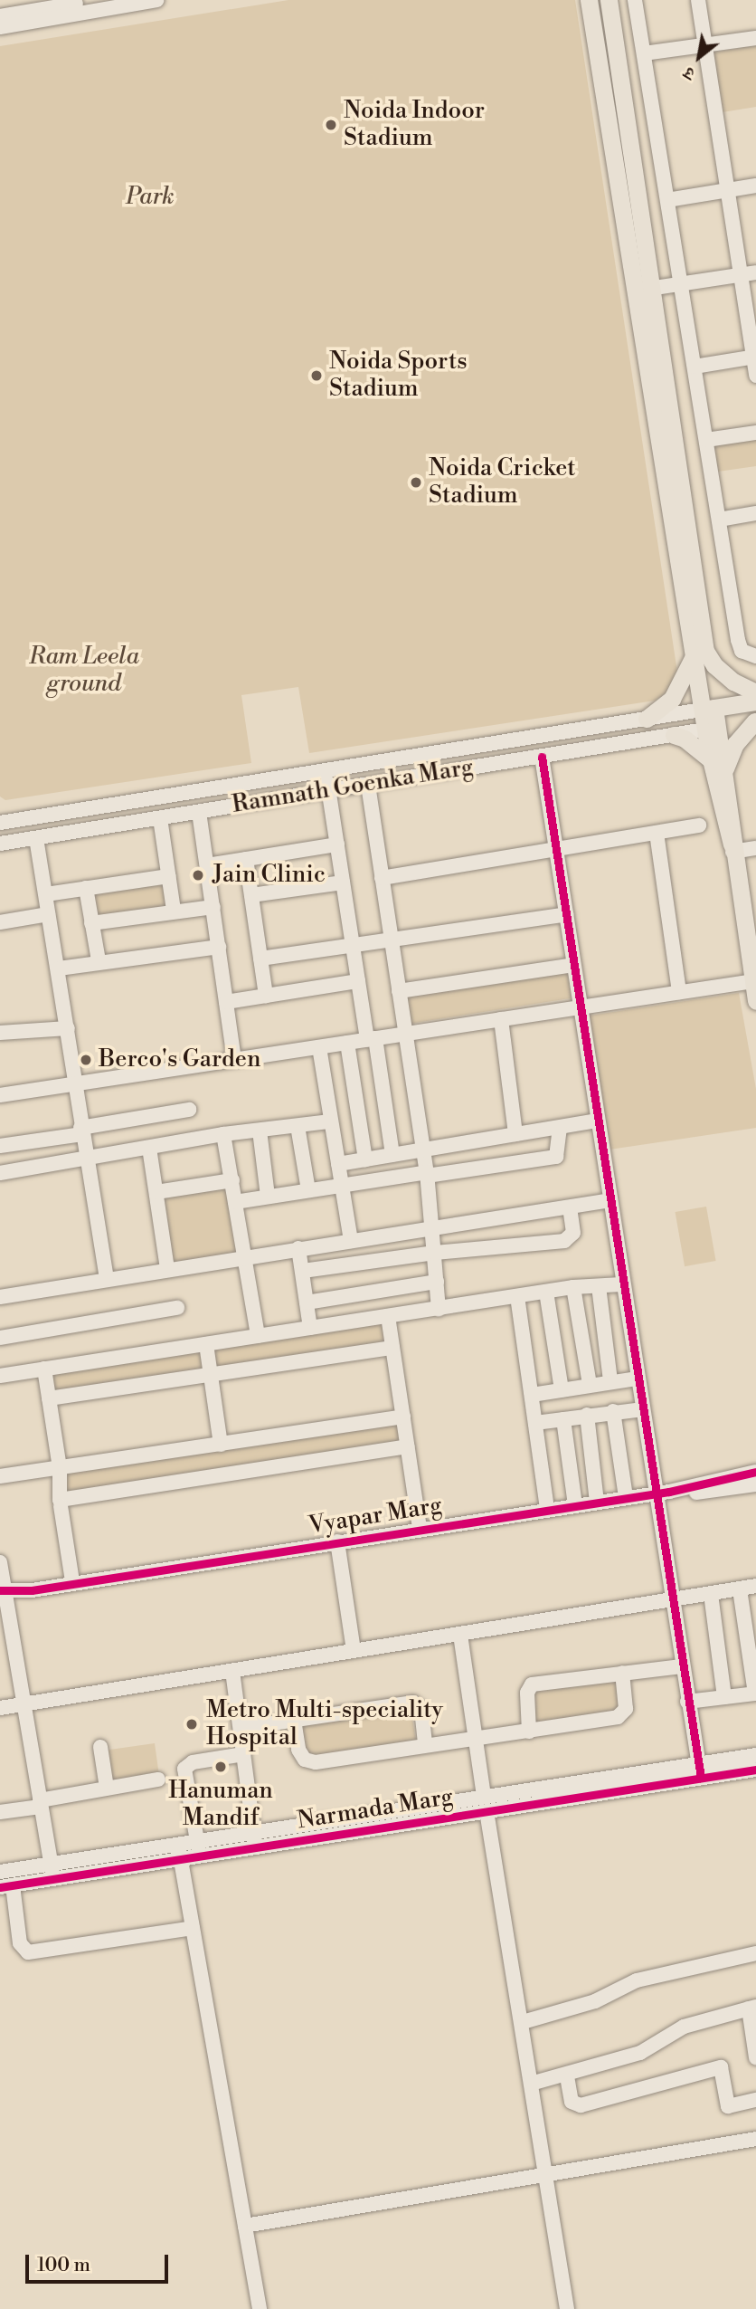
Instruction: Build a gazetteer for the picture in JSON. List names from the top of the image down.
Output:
{
  "streets": {
    "street": ["Ramnath Goenka Marg", "Vyapar Marg", "Narmada Marg"]
  },
  "parks": ["Park", "Ram Leela ground"],
  "places": [
    "Noida Indoor Stadium",
    "Noida Sports Stadium",
    "Noida Cricket Stadium",
    "Jain Clinic",
    "Berco's Garden",
    "Metro Multi-speciality Hospital",
    "Hanuman Mandif"
  ],
  "scale_bar": "100 m",
  "north": "bottom left"
}
